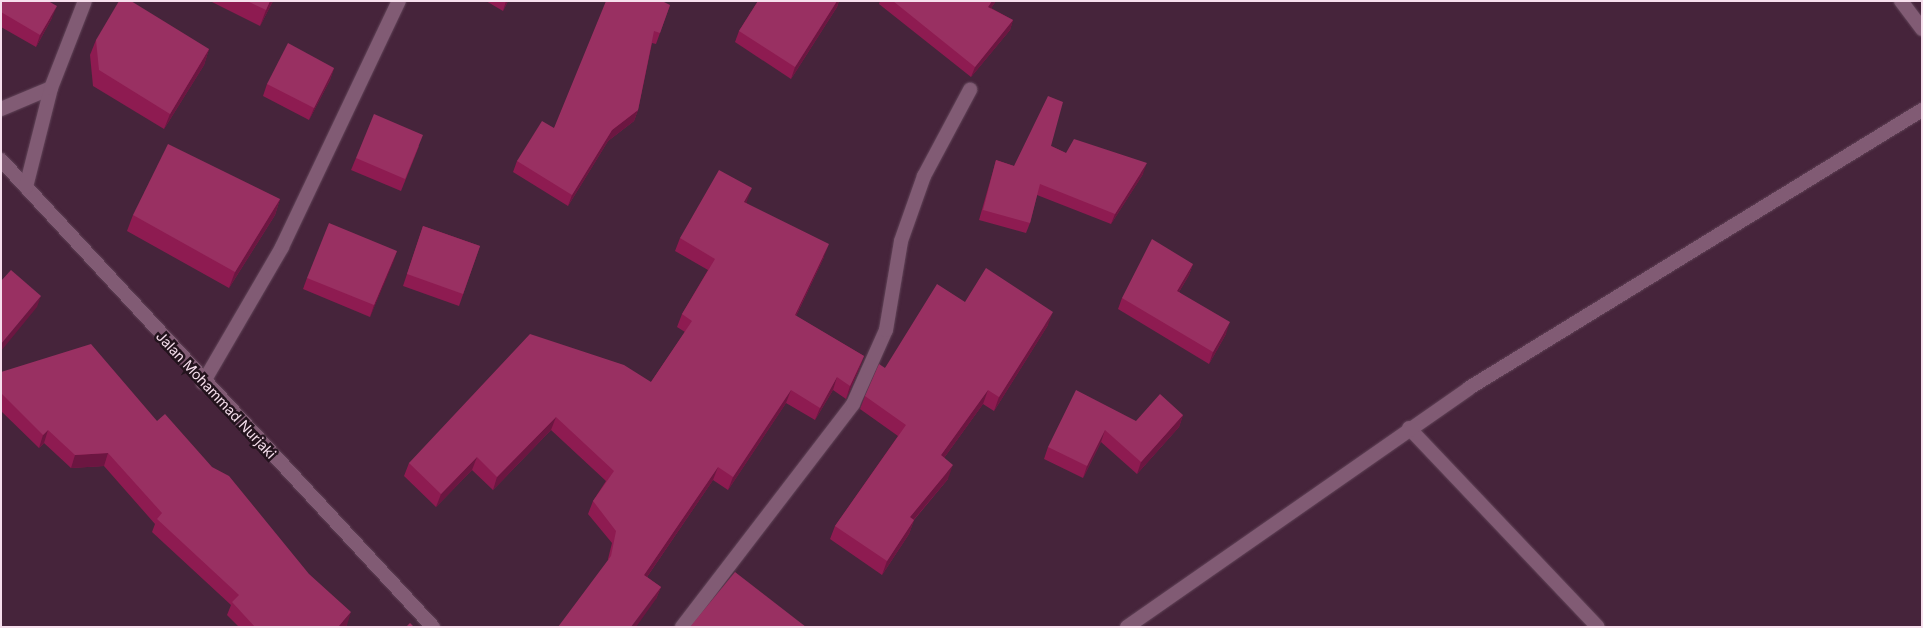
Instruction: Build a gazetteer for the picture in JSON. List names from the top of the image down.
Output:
{
  "streets": {
    "street": ["Jalan Mohammad Nurjaki"]
  }
}
